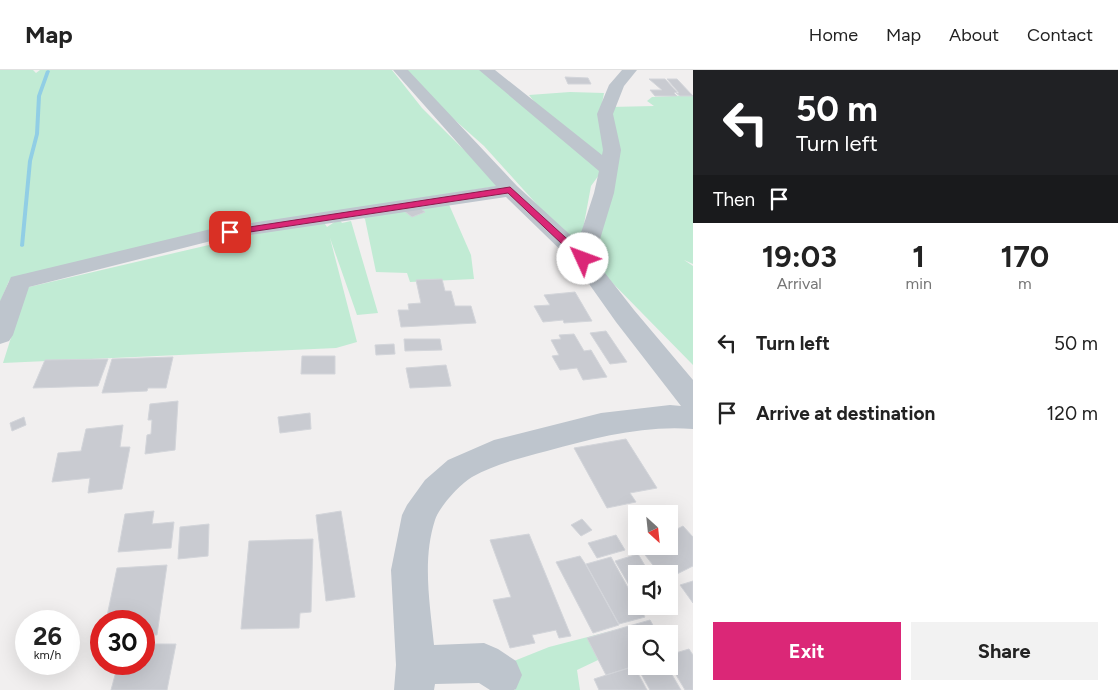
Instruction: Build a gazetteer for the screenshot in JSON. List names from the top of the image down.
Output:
{
  "north": "bottom right",
  "page": {
    "header": "Map",
    "nav": [
      "Home",
      "Map",
      "About",
      "Contact"
    ],
    "turn": ["50 m", "Turn left"],
    "then": "Then",
    "eta": [
      "19:03",
      "Arrival",
      "1",
      "min",
      "170",
      "m"
    ],
    "list": [
      {
        "name": "Turn left",
        "value": "50 m"
      },
      {
        "name": "Arrive at destination",
        "value": "120 m"
      }
    ],
    "speed": "26 km/h",
    "limit": "30",
    "buttons": ["Exit", "Share"]
  }
}
